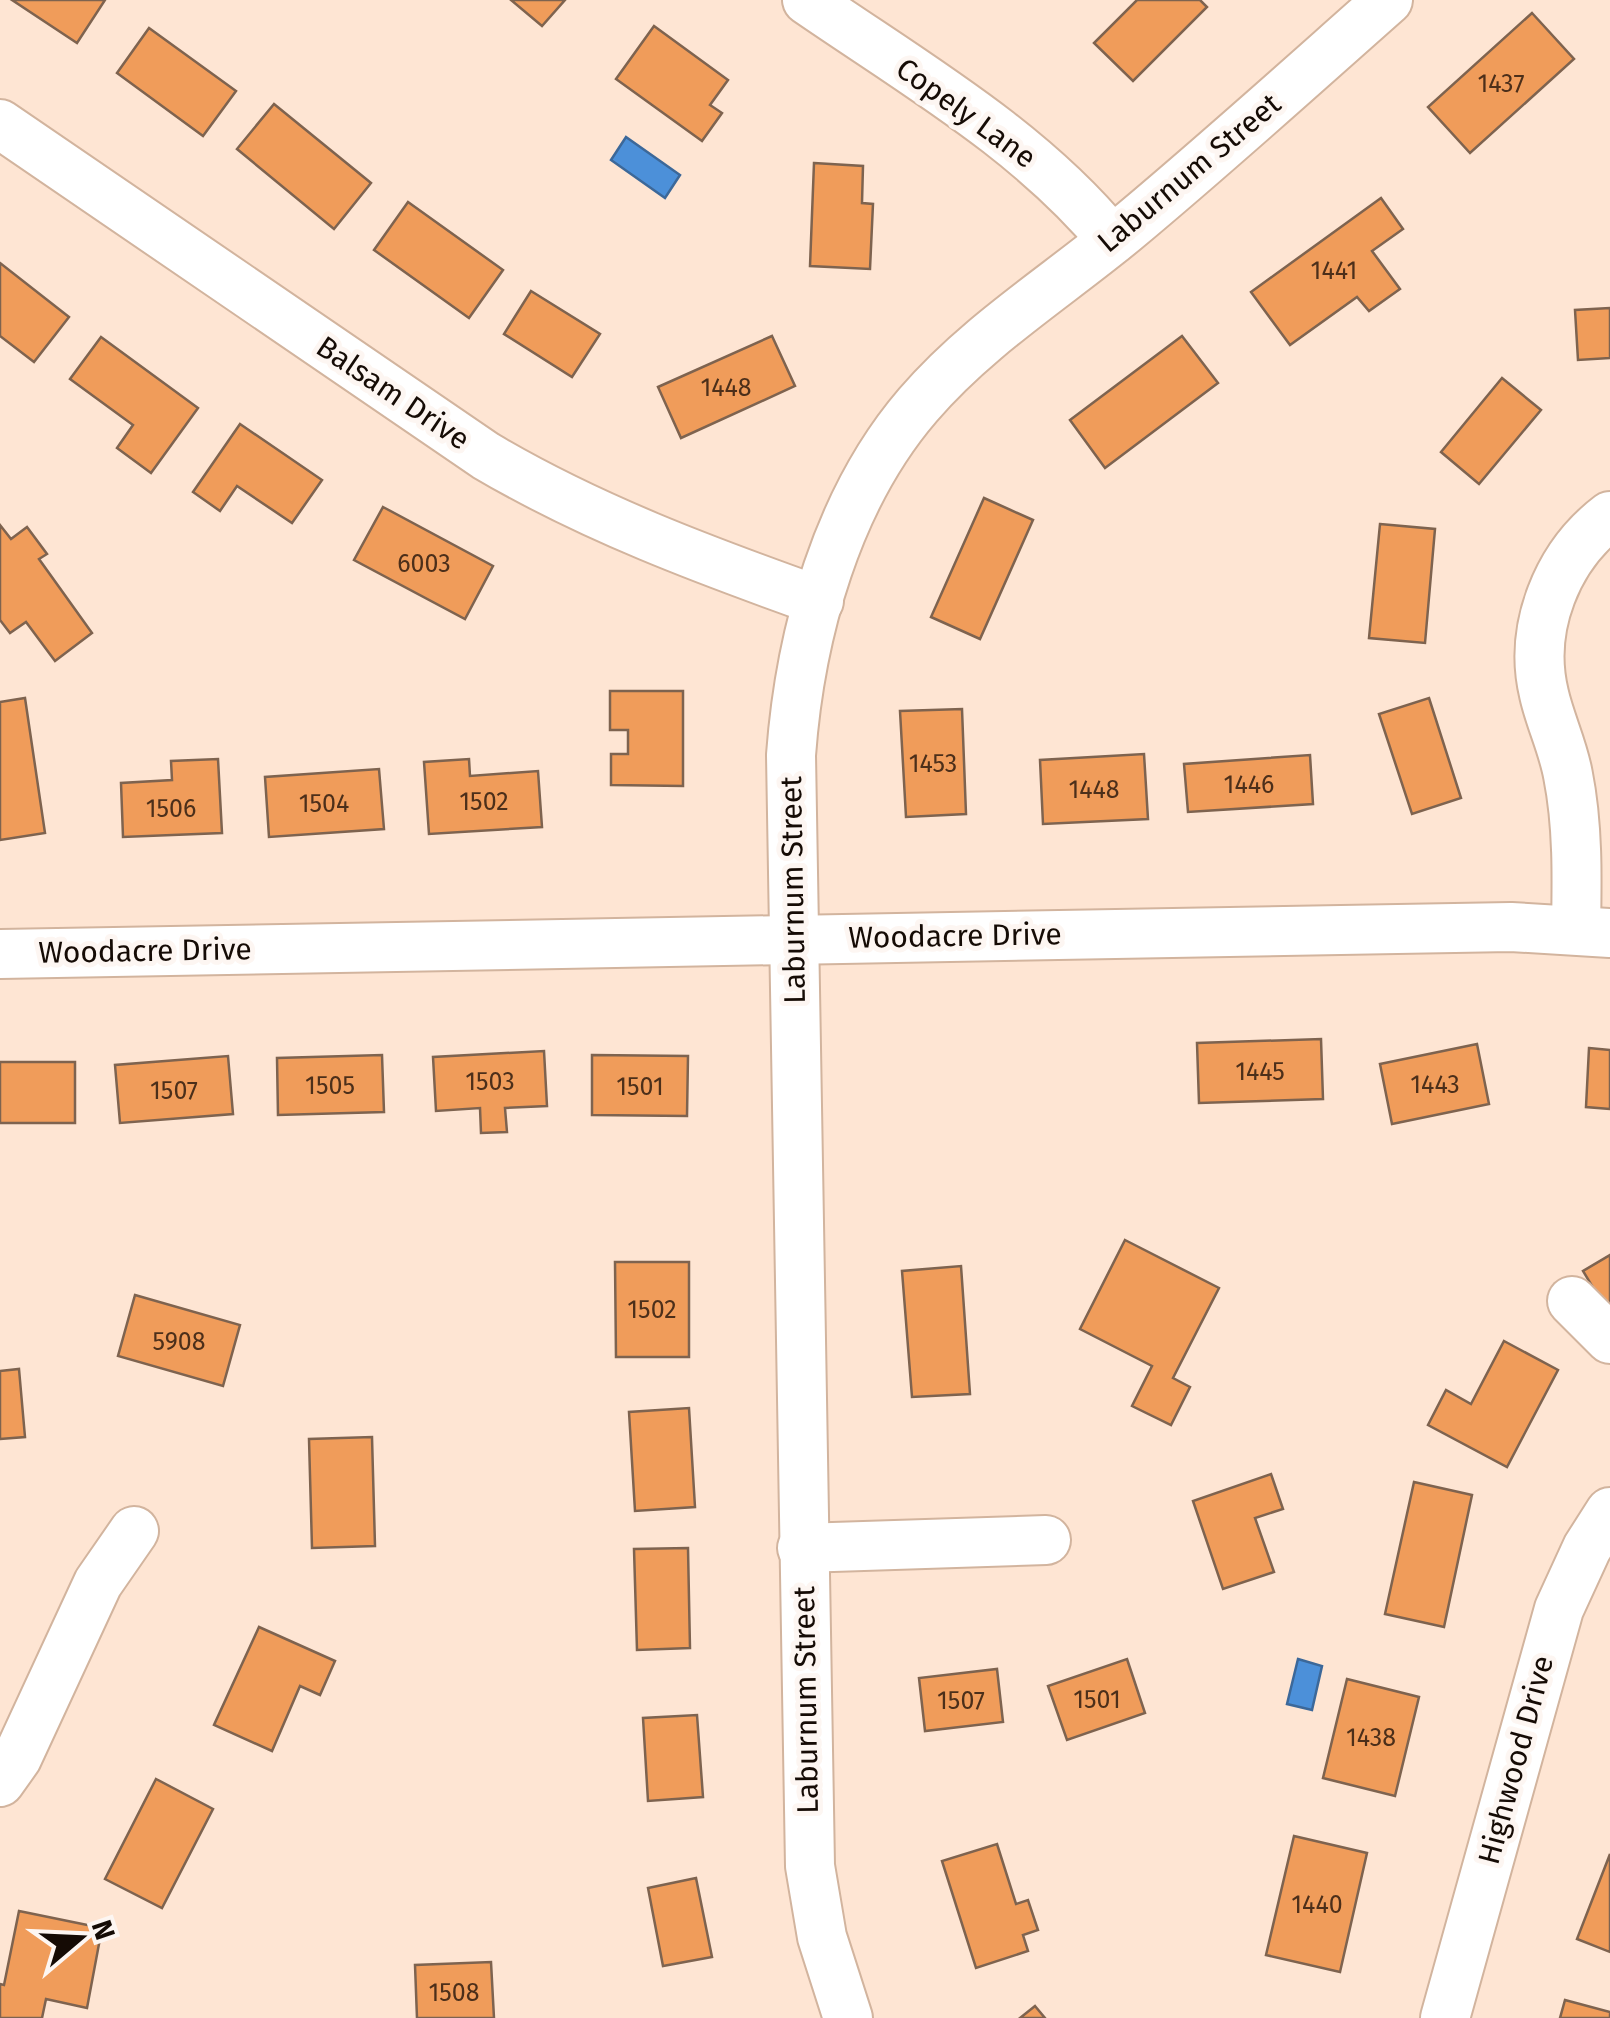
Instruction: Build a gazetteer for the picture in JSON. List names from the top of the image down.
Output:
{
  "streets": {
    "street": [
      "Copely Lane",
      "Laburnum Street",
      "Balsam Drive",
      "Woodacre Drive",
      "Highwood Drive"
    ]
  },
  "crossings": [
    ["Copely Lane", "Laburnum Street"],
    ["Laburnum Street", "Balsam Drive"],
    ["Laburnum Street", "Woodacre Drive"]
  ],
  "house_numbers": [
    "1437",
    "1441",
    "1448",
    "6003",
    "1453",
    "1446",
    "1448",
    "1502",
    "1504",
    "1506",
    "1445",
    "1503",
    "1443",
    "1505",
    "1501",
    "1507",
    "1502",
    "5908",
    "1501",
    "1507",
    "1438",
    "1440",
    "1508"
  ],
  "north": "right"
}
